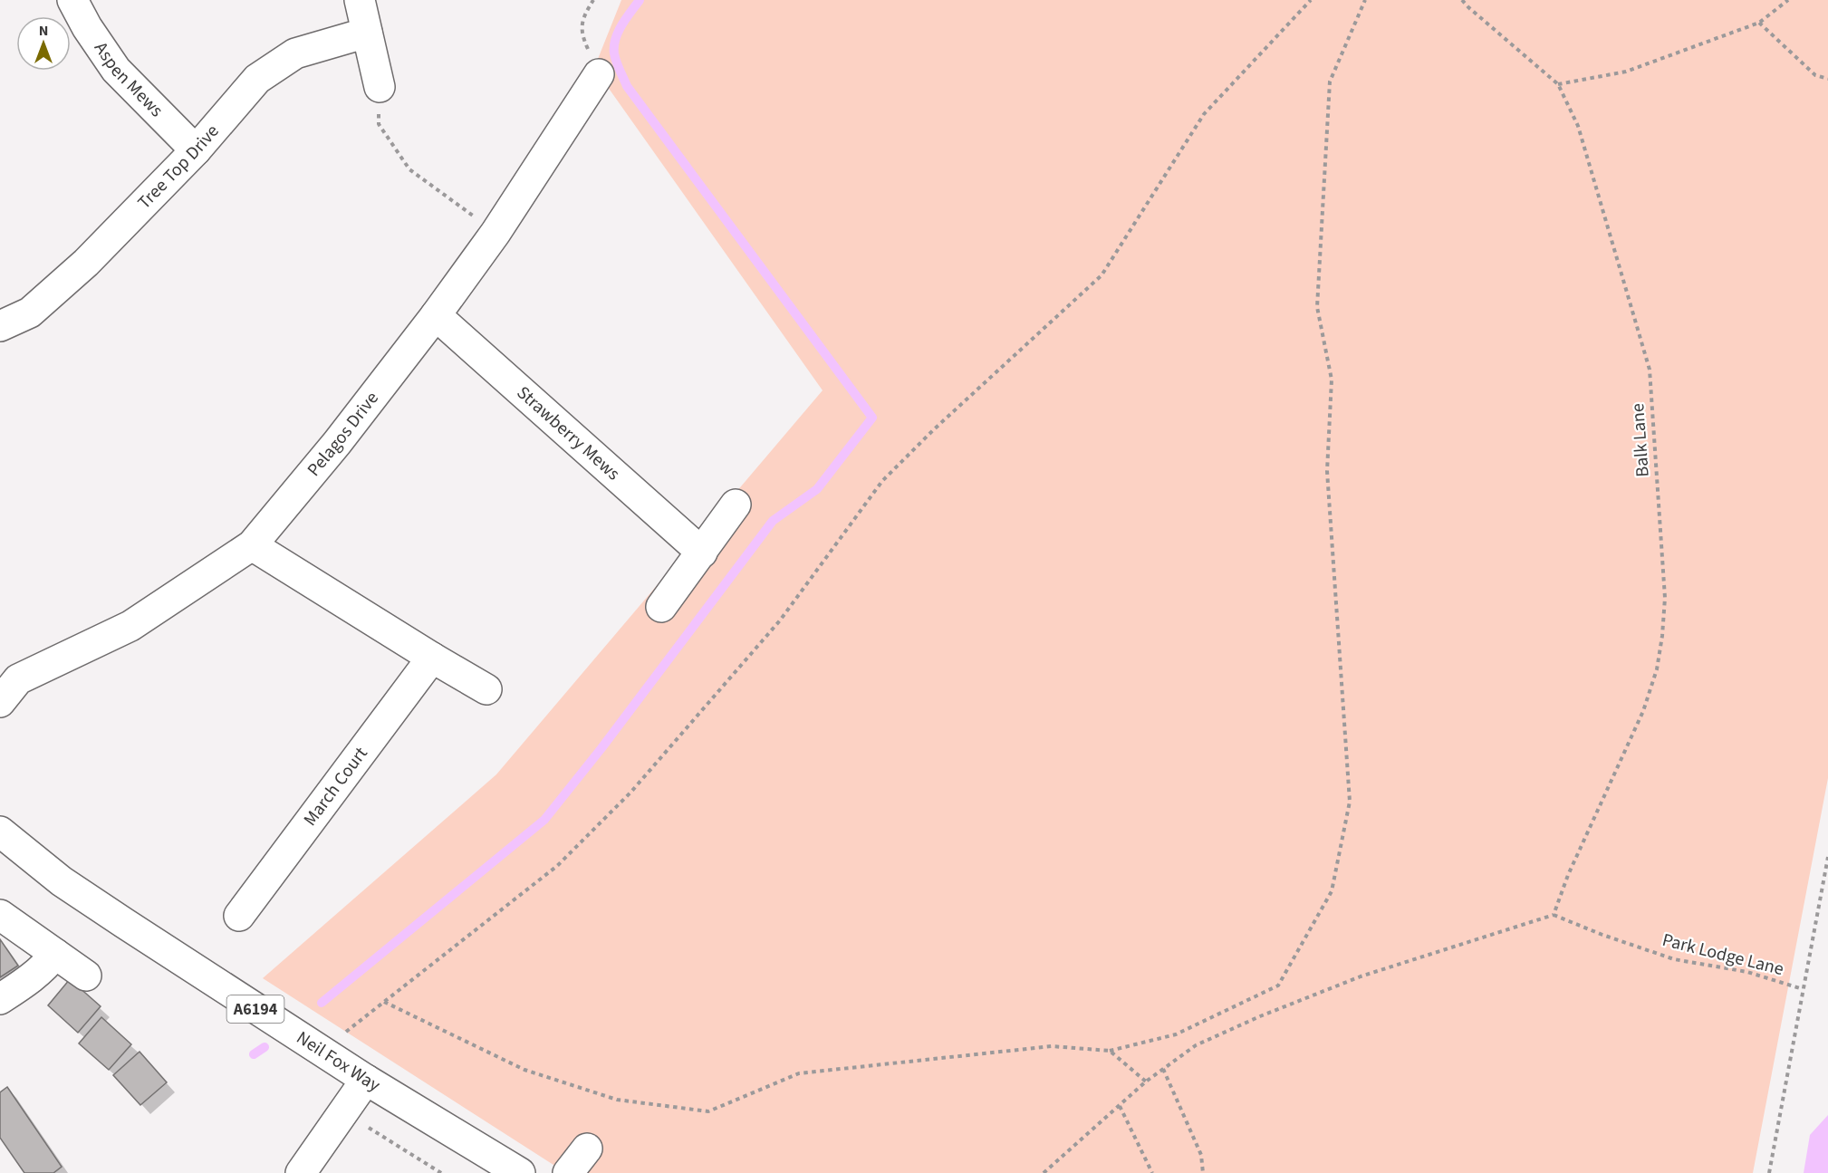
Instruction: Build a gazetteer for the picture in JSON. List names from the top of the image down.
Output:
{
  "streets": {
    "street": [
      "Aspen Mews",
      "Tree Top Drive",
      "Strawberry Mews",
      "Pelagos Drive",
      "March Court",
      "A6194",
      "Neil Fox Way"
    ],
    "path": ["Balk Lane", "Park Lodge Lane"]
  },
  "crossings": [
    ["Aspen Mews", "Tree Top Drive"],
    ["Strawberry Mews", "Pelagos Drive"],
    ["Balk Lane", "Park Lodge Lane"]
  ],
  "north": "top"
}
